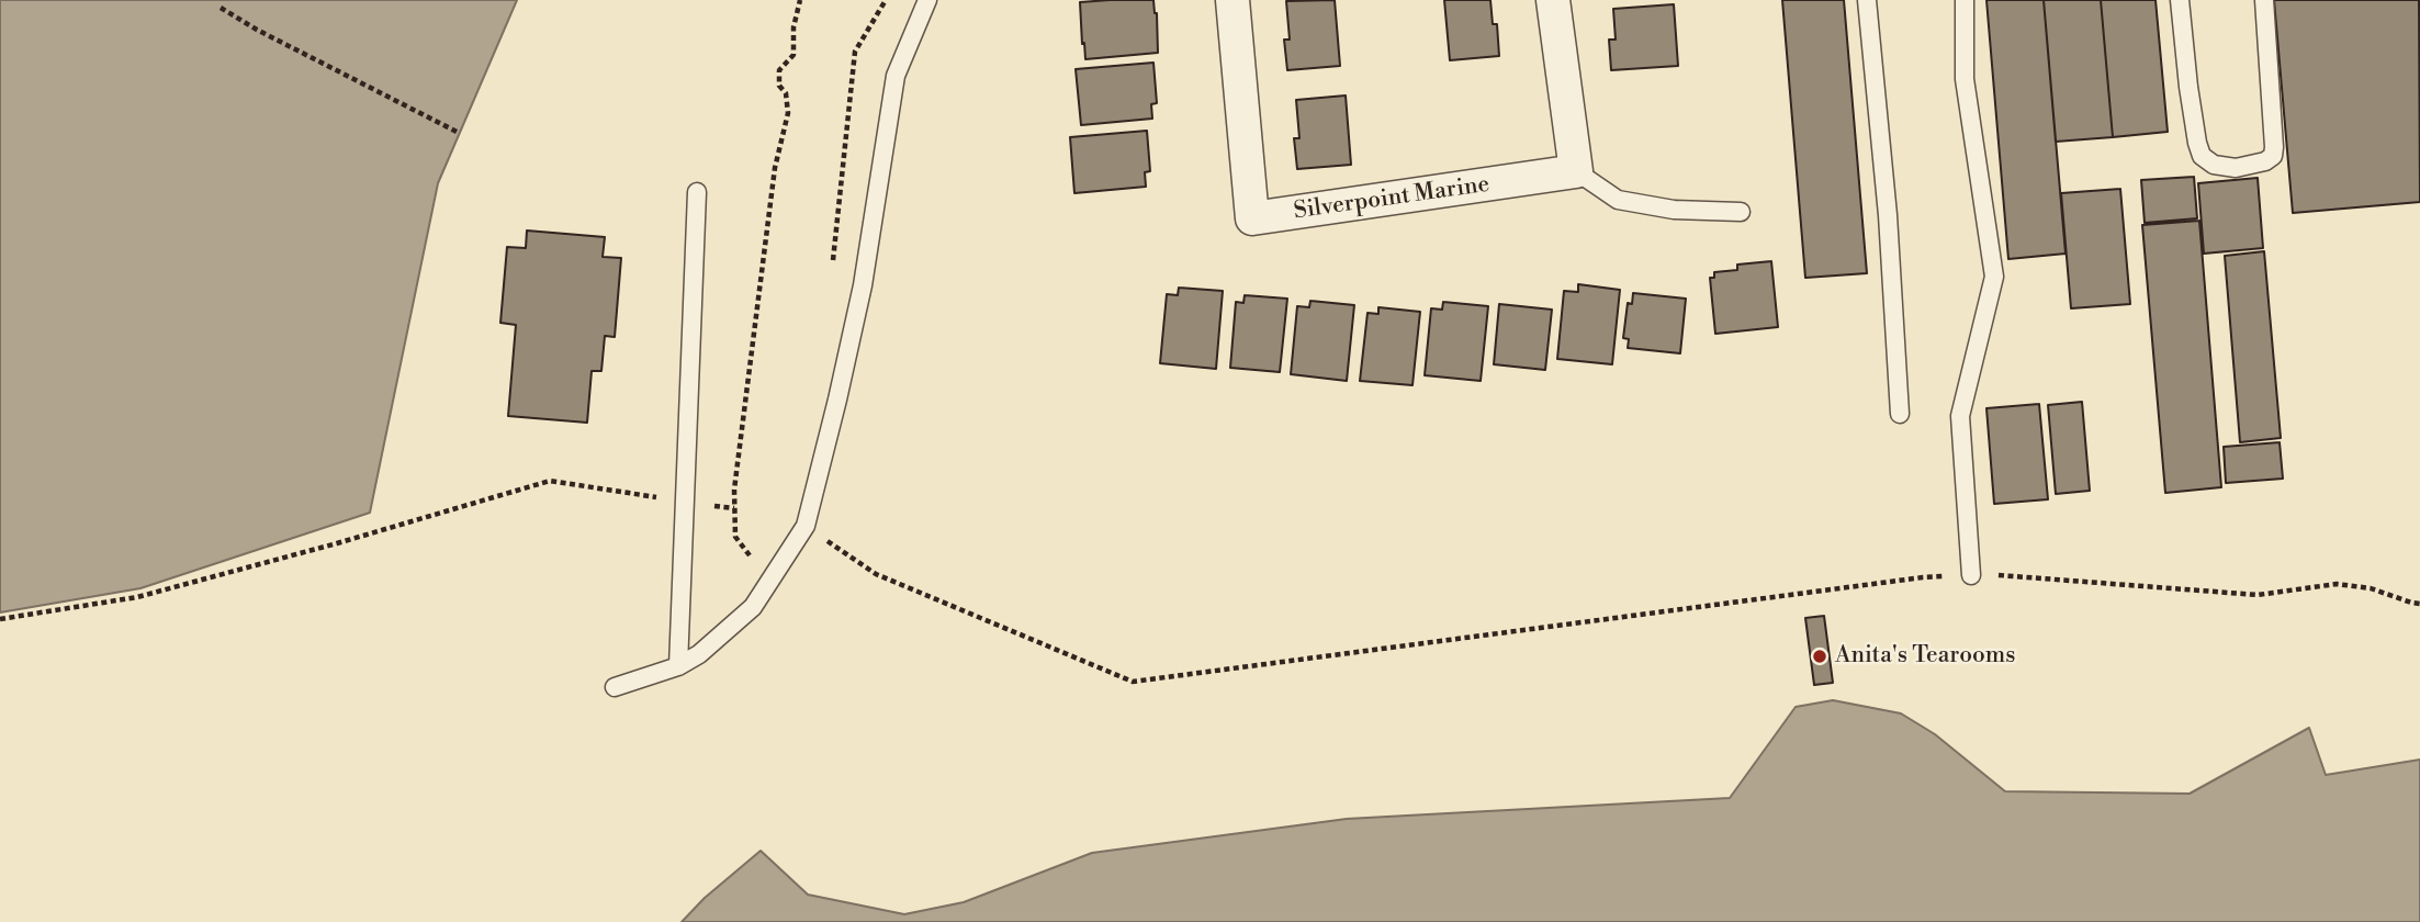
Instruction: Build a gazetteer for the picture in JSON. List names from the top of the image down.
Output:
{
  "streets": {
    "street": ["Silverpoint Marine"]
  },
  "places": ["Anita's Tearooms"]
}
